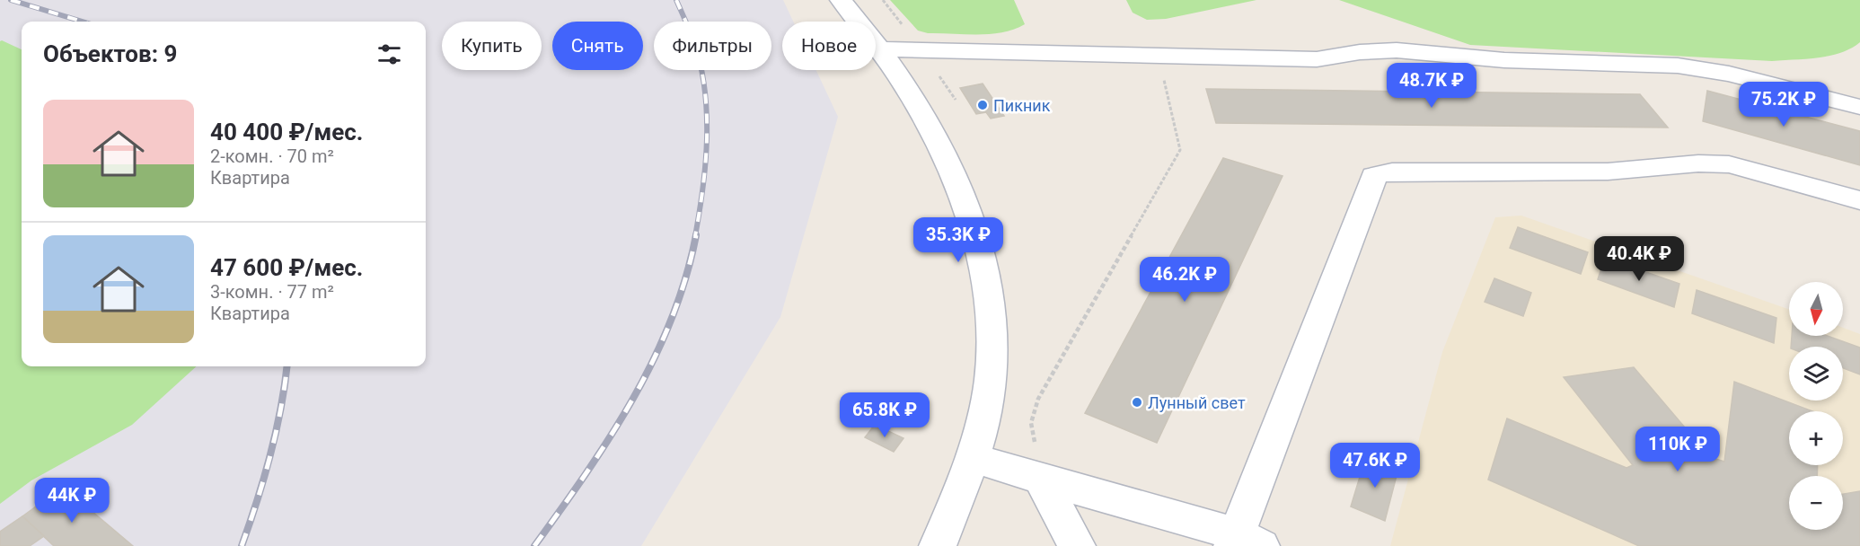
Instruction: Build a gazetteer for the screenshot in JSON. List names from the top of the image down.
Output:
{
  "places": ["Пикник", "Лунный свет"],
  "north": "bottom",
  "page": {
    "chip": [
      "Купить",
      "Снять",
      "Фильтры",
      "Новое"
    ],
    "heading": "Объектов: 9",
    "price": [
      "48.7K ₽",
      "75.2K ₽",
      "35.3K ₽",
      "40.4K ₽",
      "46.2K ₽",
      "65.8K ₽",
      "110K ₽",
      "47.6K ₽",
      "44K ₽"
    ],
    "list": [
      {
        "name": "40 400 ₽/мес.",
        "note": "2-комн. · 70 m² · Квартира"
      },
      {
        "name": "47 600 ₽/мес.",
        "note": "3-комн. · 77 m² · Квартира"
      }
    ],
    "map_buttons": ["+", "−"]
  }
}
